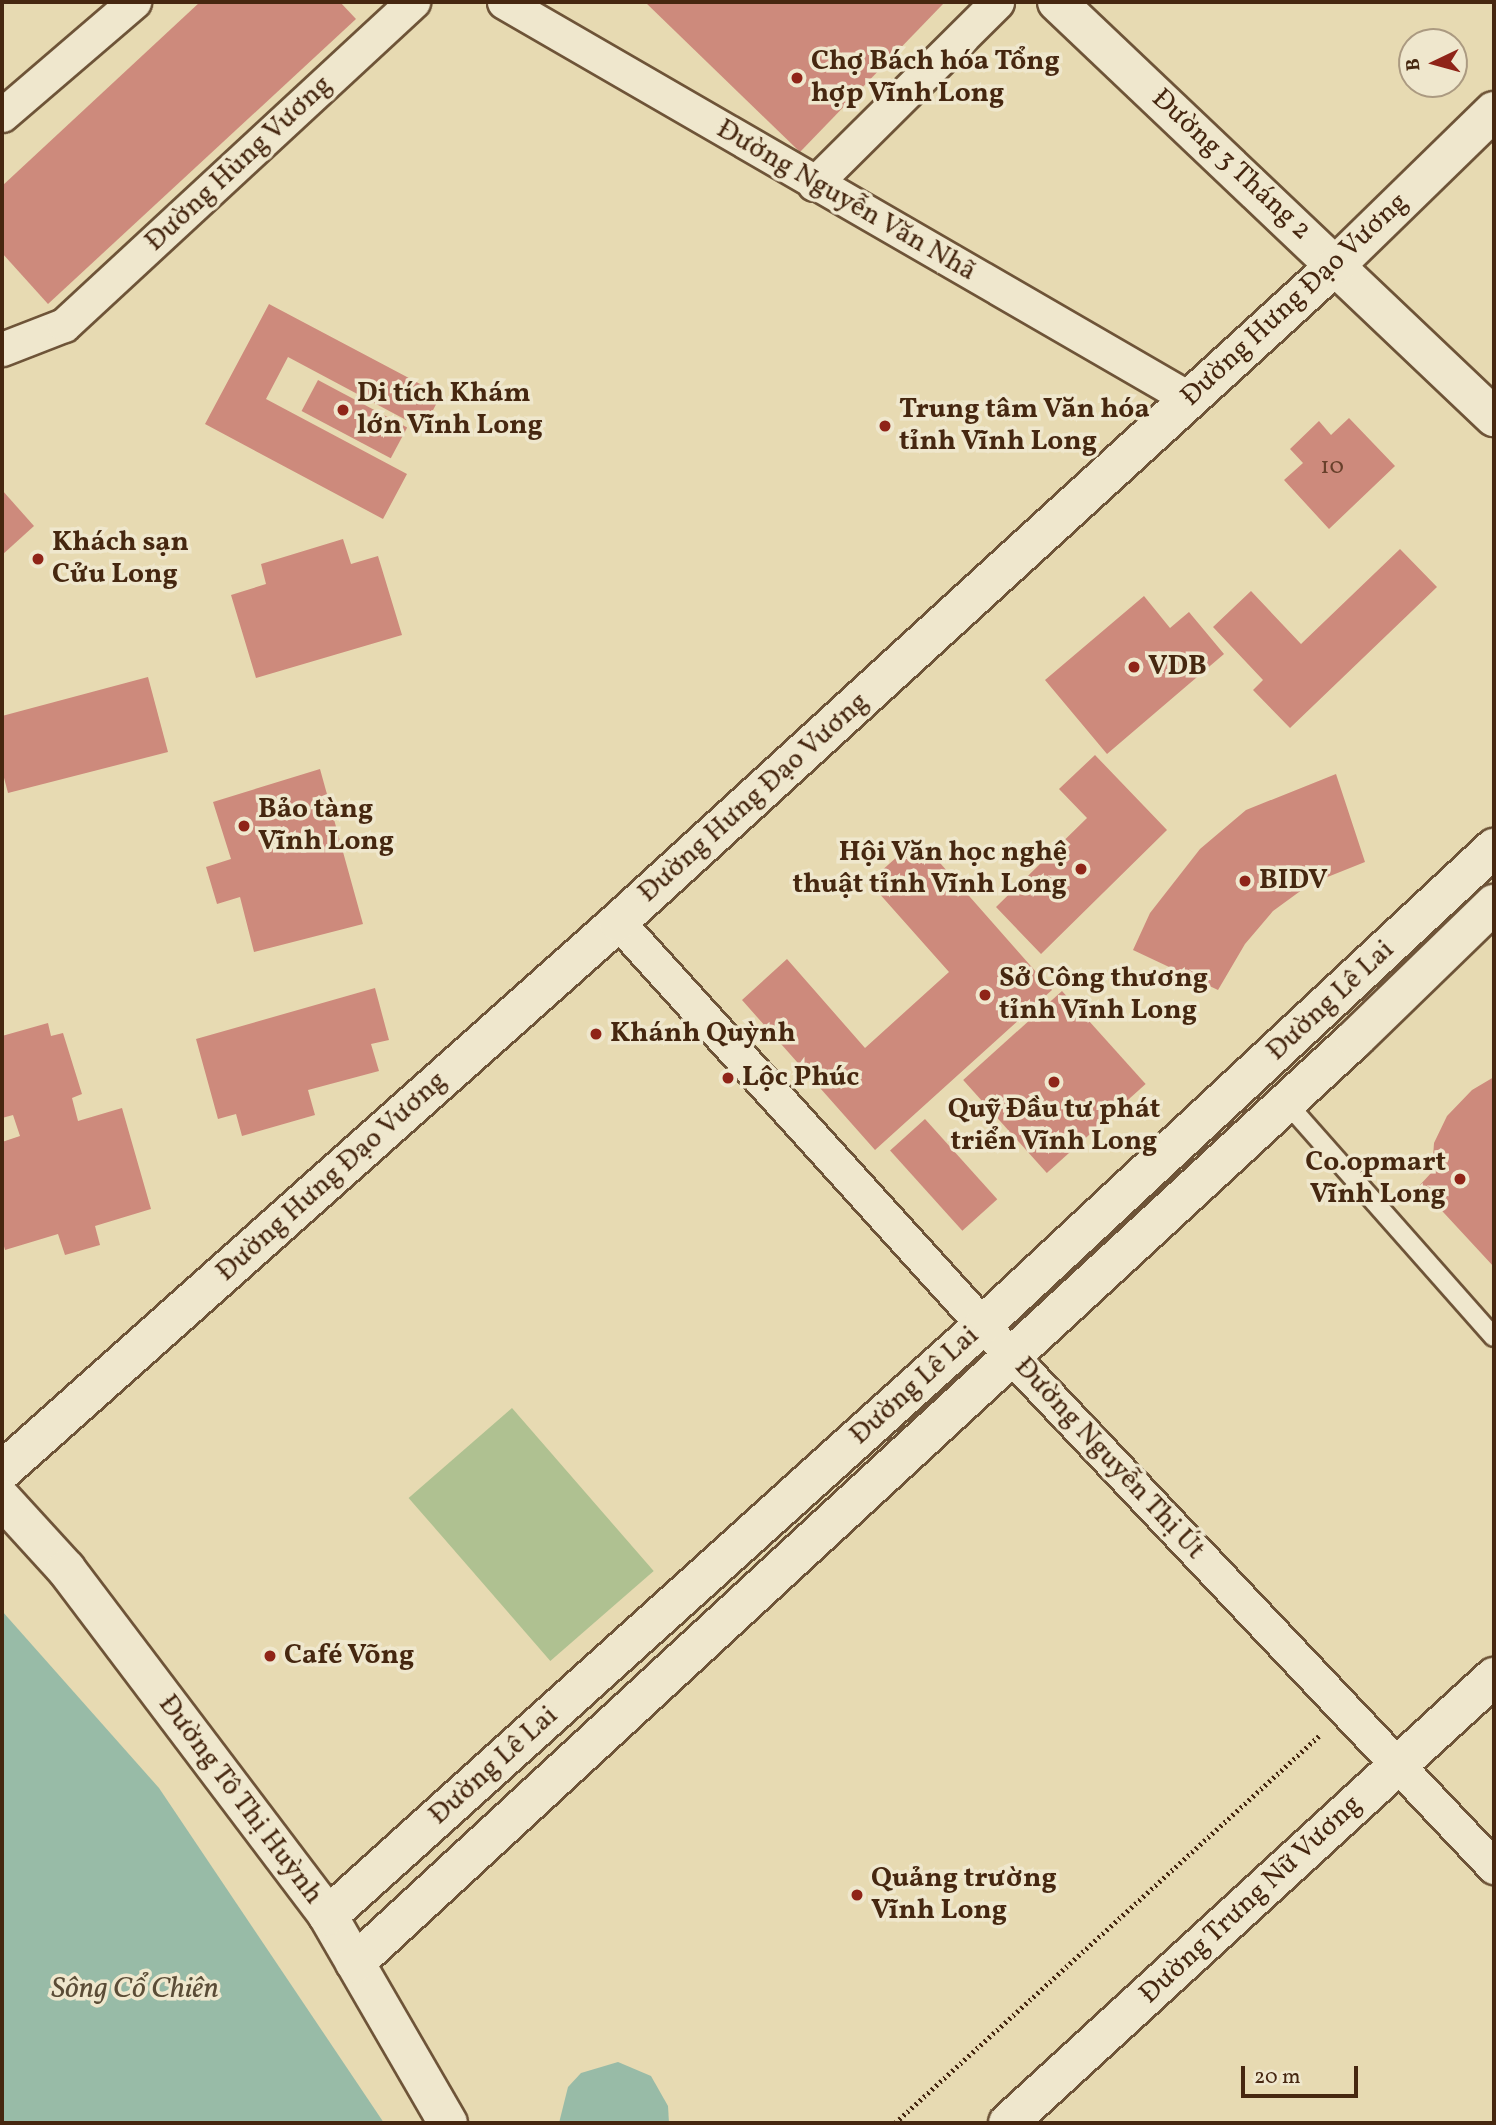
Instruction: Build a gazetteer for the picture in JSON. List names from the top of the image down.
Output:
{
  "streets": {
    "street": [
      "Đường Hùng Vương",
      "Đường 3 Tháng 2",
      "Đường Nguyễn Văn Nhã",
      "Đường Hưng Đạo Vương",
      "Đường Lê Lai",
      "Đường Nguyễn Thị Út",
      "Đường Tô Thị Huỳnh",
      "Đường Trưng Nữ Vương"
    ]
  },
  "crossings": [
    ["Đường 3 Tháng 2", "Đường Hưng Đạo Vương"],
    ["Đường Nguyễn Văn Nhã", "Đường Hưng Đạo Vương"],
    ["Đường Hưng Đạo Vương", "Đường Nguyễn Thị Út"],
    ["Đường Lê Lai", "Đường Nguyễn Thị Út"],
    ["Đường Lê Lai", "Đường Tô Thị Huỳnh"],
    ["Đường Nguyễn Thị Út", "Đường Trưng Nữ Vương"]
  ],
  "water": ["Sông Cổ Chiên"],
  "places": [
    "Chợ Bách hóa Tổng hợp Vĩnh Long",
    "Di tích Khám lớn Vĩnh Long",
    "Trung tâm Văn hóa tỉnh Vĩnh Long",
    "Khách sạn Cửu Long",
    "VDB",
    "Bảo tàng Vĩnh Long",
    "Hội Văn học nghệ thuật tỉnh Vĩnh Long",
    "BIDV",
    "Sở Công thương tỉnh Vĩnh Long",
    "Khánh Quỳnh",
    "Lộc Phúc",
    "Quỹ Đầu tư phát triển Vĩnh Long",
    "Co.opmart Vĩnh Long",
    "Café Võng",
    "Quảng trường Vĩnh Long"
  ],
  "house_numbers": ["10"],
  "scale_bar": "20 m",
  "north": "left"
}
